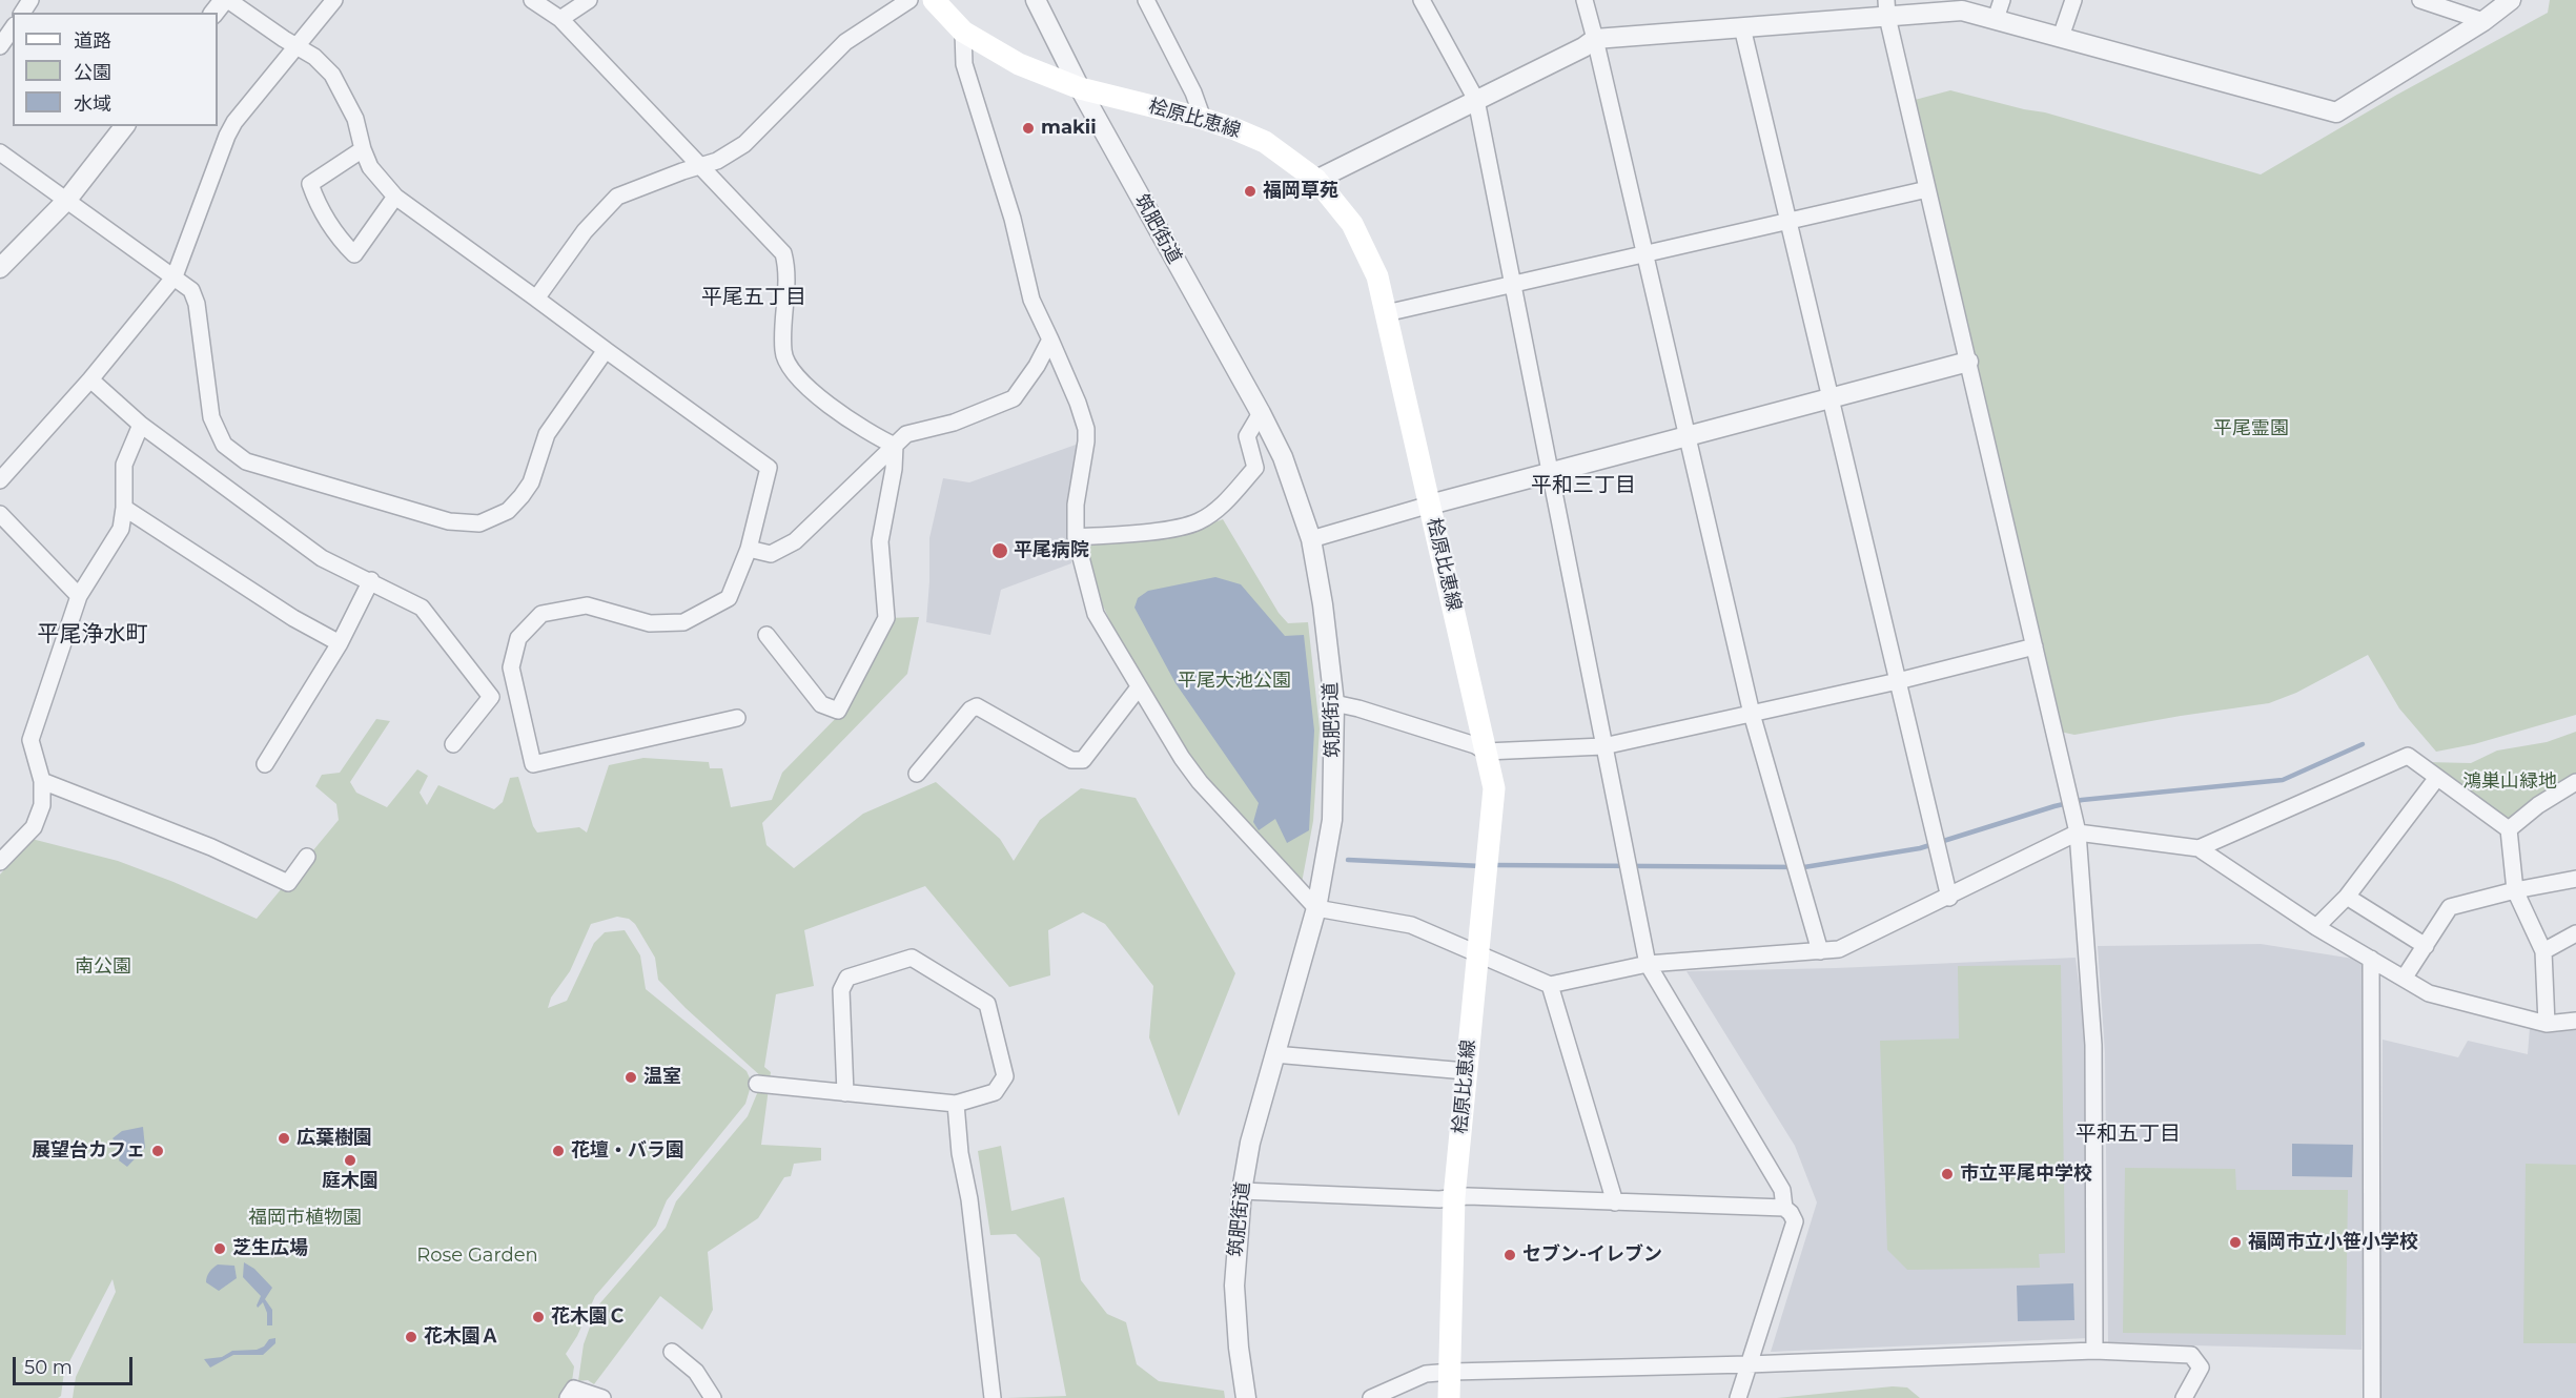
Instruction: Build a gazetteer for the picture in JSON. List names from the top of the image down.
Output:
{
  "streets": {
    "main road": ["桧原比恵線"],
    "street": ["筑肥街道"]
  },
  "crossings": [
    ["桧原比恵線", "筑肥街道"]
  ],
  "districts": [
    "平尾五丁目",
    "平和三丁目",
    "平尾浄水町",
    "平和五丁目"
  ],
  "parks": [
    "平尾霊園",
    "平尾大池公園",
    "鴻巣山緑地",
    "南公園",
    "福岡市植物園",
    "Rose Garden"
  ],
  "places": [
    "makii",
    "福岡草苑",
    "平尾病院",
    "温室",
    "広葉樹園",
    "展望台カフェ",
    "花壇・バラ園",
    "庭木園",
    "市立平尾中学校",
    "福岡市立小笹小学校",
    "芝生広場",
    "セブン-イレブン",
    "花木園Ｃ",
    "花木園Ａ"
  ],
  "legend": ["道路", "公園", "水域"],
  "scale_bar": "50 m"
}
